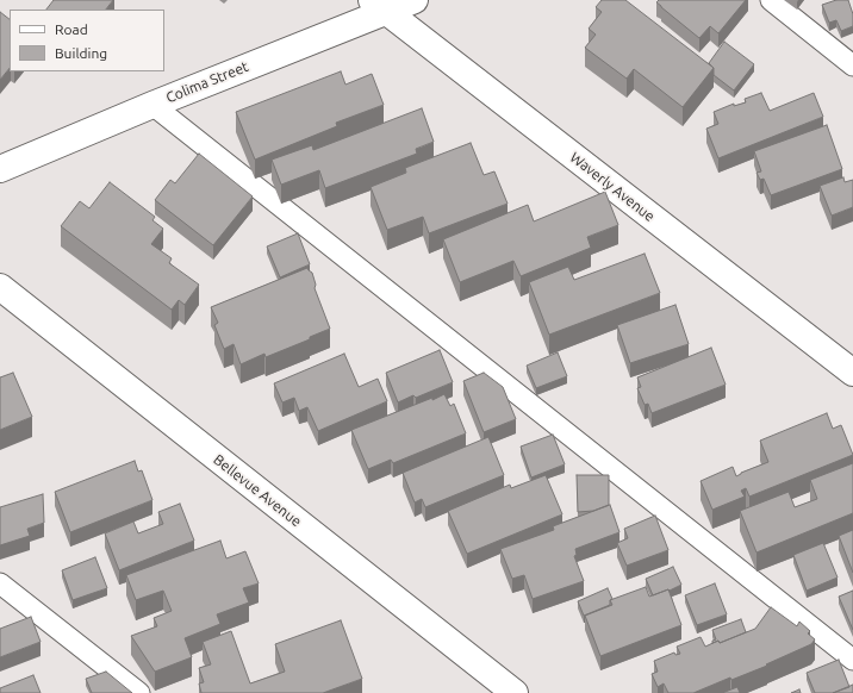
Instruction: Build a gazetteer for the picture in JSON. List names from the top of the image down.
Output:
{
  "streets": {
    "street": ["Colima Street", "Waverly Avenue", "Bellevue Avenue"]
  },
  "crossings": [
    ["Colima Street", "Waverly Avenue"]
  ],
  "legend": ["Road", "Building"]
}
